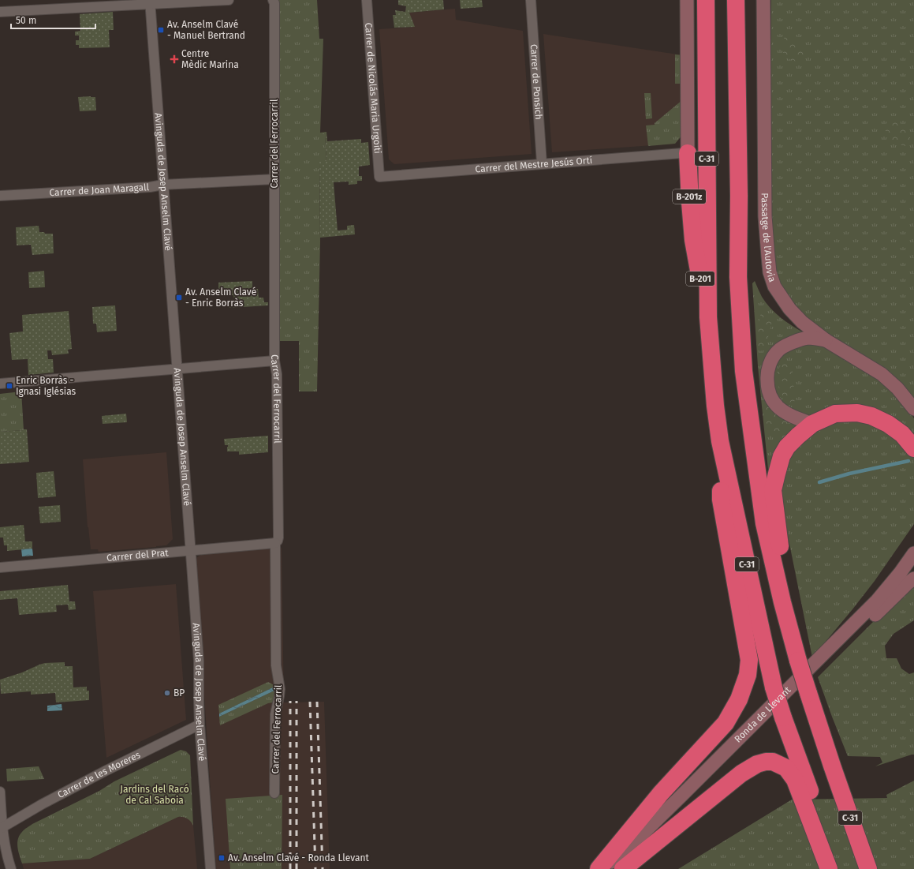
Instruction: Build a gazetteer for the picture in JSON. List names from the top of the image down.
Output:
{
  "streets": {
    "highway": ["C-31", "B-201z", "B-201"],
    "main road": ["Passatge de l'Autovia", "Ronda de Llevant"],
    "street": [
      "Carrer de Ponsich",
      "Carrer de Nicolás Maria Urgoiti",
      "Carrer del Ferrocarril",
      "Carrer del Mestre Jesús Ortí",
      "Avinguda de Josep Anselm Clavé",
      "Carrer de Joan Maragall",
      "Carrer del Prat",
      "Carrer de les Moreres"
    ]
  },
  "crossings": [
    ["Carrer de Ponsich", "Carrer del Mestre Jesús Ortí"],
    ["Carrer de Nicolás Maria Urgoiti", "Carrer del Mestre Jesús Ortí"],
    ["Carrer del Ferrocarril", "Carrer de Joan Maragall"],
    ["Carrer del Ferrocarril", "Carrer del Prat"],
    ["C-31", "B-201"],
    ["Carrer del Mestre Jesús Ortí", "B-201z"],
    ["Avinguda de Josep Anselm Clavé", "Carrer de Joan Maragall"],
    ["Avinguda de Josep Anselm Clavé", "Carrer del Prat"],
    ["Avinguda de Josep Anselm Clavé", "Carrer de les Moreres"],
    ["B-201z", "B-201"]
  ],
  "parks": ["Jardins del Racó de Cal Saboia"],
  "places": {
    "transit": [
      "Av. Anselm Clavé - Manuel Bertrand",
      "Av. Anselm Clavé - Enric Borràs",
      "Enric Borràs - Ignasi Iglésias",
      "Av. Anselm Clavé - Ronda Llevant"
    ],
    "health": ["Centre Mèdic Marina"],
    "other": ["BP"]
  },
  "scale_bar": "50 m"
}
